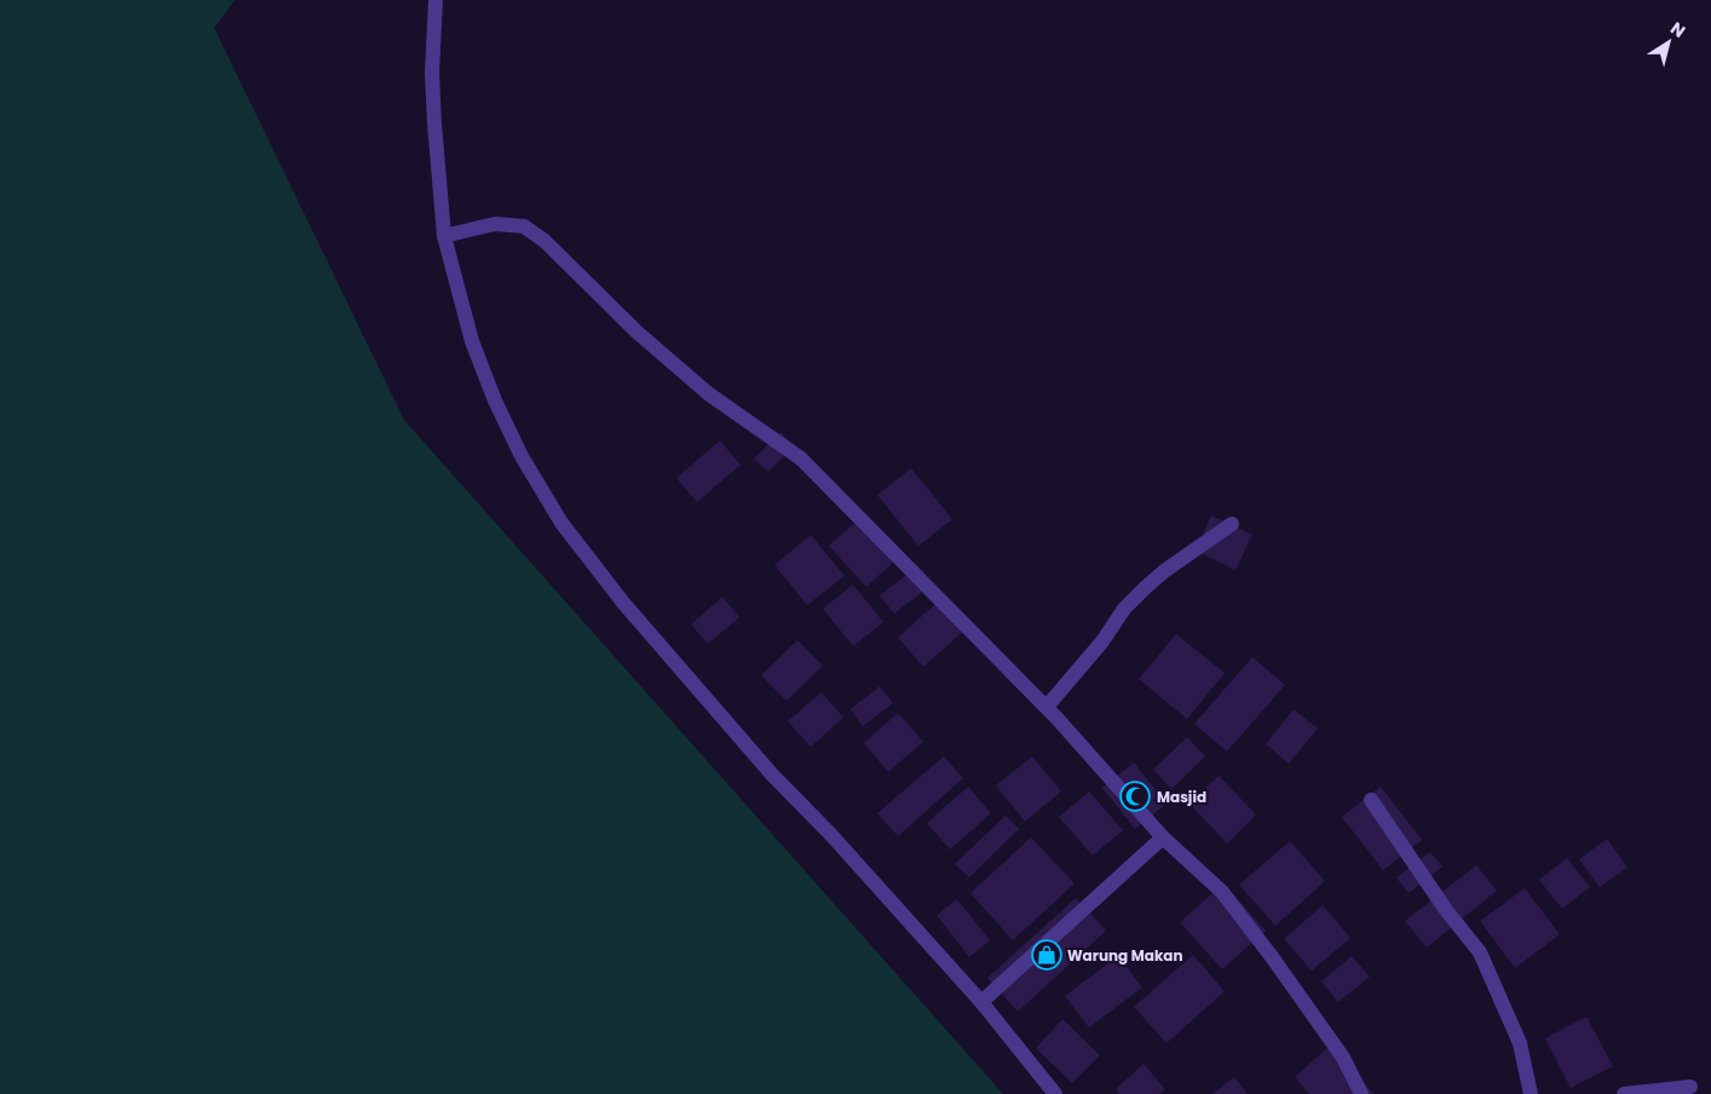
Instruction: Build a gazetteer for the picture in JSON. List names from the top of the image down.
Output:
{
  "places": {
    "mosque": ["Masjid"],
    "shop": ["Warung Makan"]
  },
  "north": "top right"
}
